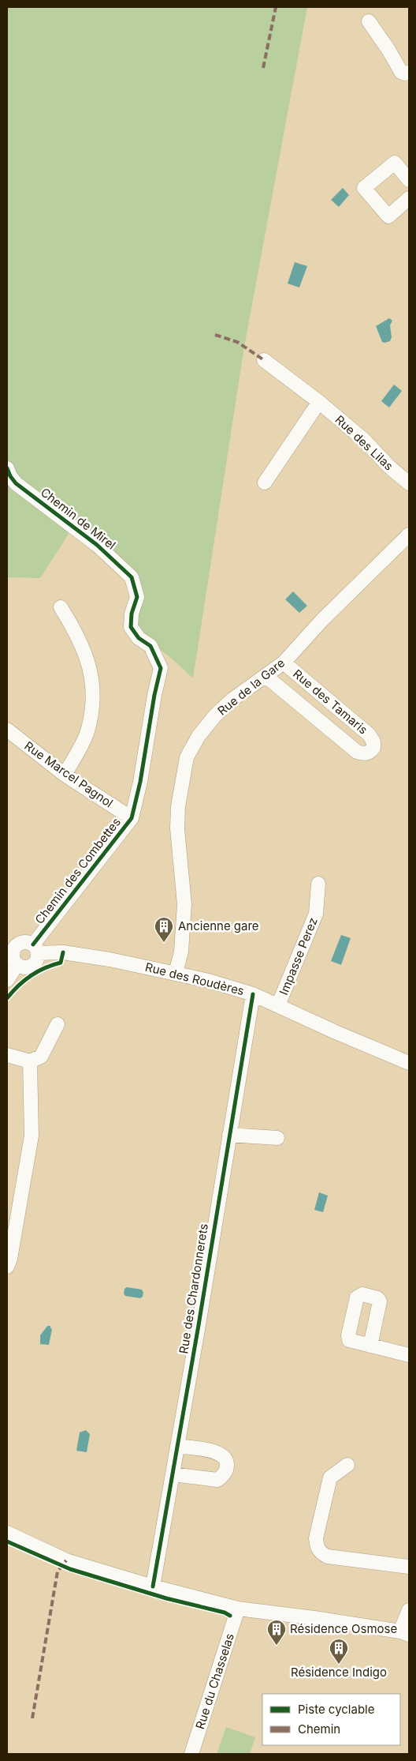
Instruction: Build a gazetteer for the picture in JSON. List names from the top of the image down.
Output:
{
  "streets": {
    "street": [
      "Rue des Lilas",
      "Chemin de Mirel",
      "Rue de la Gare",
      "Rue des Tamaris",
      "Rue Marcel Pagnol",
      "Chemin des Combettes",
      "Impasse Perez",
      "Rue des Roudères",
      "Rue des Chardonnerets",
      "Rue du Chasselas"
    ]
  },
  "crossings": [
    ["Chemin de Mirel", "Chemin des Combettes"],
    ["Rue de la Gare", "Rue des Tamaris"],
    ["Rue de la Gare", "Rue des Roudères"],
    ["Rue Marcel Pagnol", "Chemin des Combettes"],
    ["Chemin des Combettes", "Rue des Roudères"],
    ["Impasse Perez", "Rue des Roudères"],
    ["Rue des Roudères", "Rue des Chardonnerets"]
  ],
  "places": {
    "building": ["Ancienne gare", "Résidence Osmose", "Résidence Indigo"]
  },
  "legend": ["Piste cyclable", "Chemin"]
}
